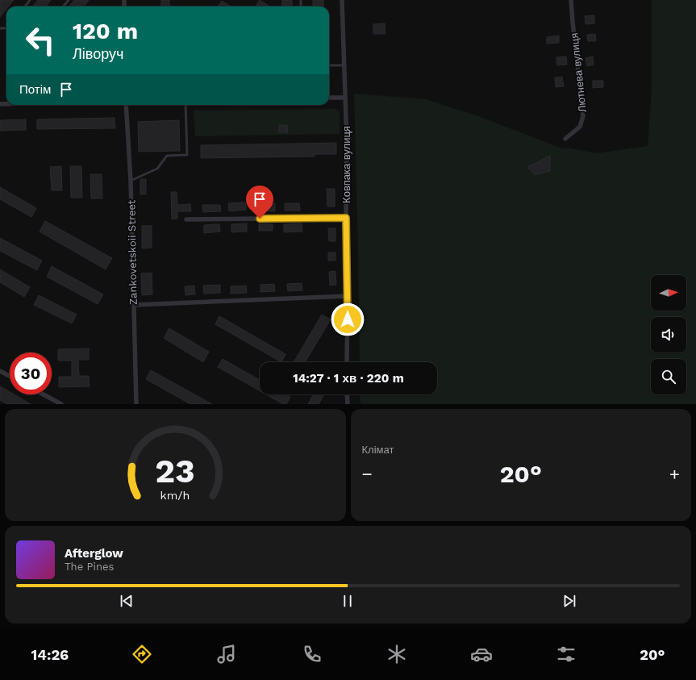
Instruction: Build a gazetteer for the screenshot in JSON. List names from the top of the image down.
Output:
{
  "streets": {
    "street": ["Лютнева вулиця", "Ковпака вулиця", "Zankovetskoii Street"]
  },
  "north": "right",
  "page": {
    "turn": ["120 m", "Ліворуч"],
    "then": "Потім",
    "limit": "30",
    "trip": "14:27 · 1 хв · 220 m",
    "tile": "Клімат",
    "heat": ["−", "20°", "+"],
    "song": ["Afterglow", "The Pines"],
    "tabs": ["14:26", "20°"],
    "gauge": ["23", "km/h"]
  }
}
